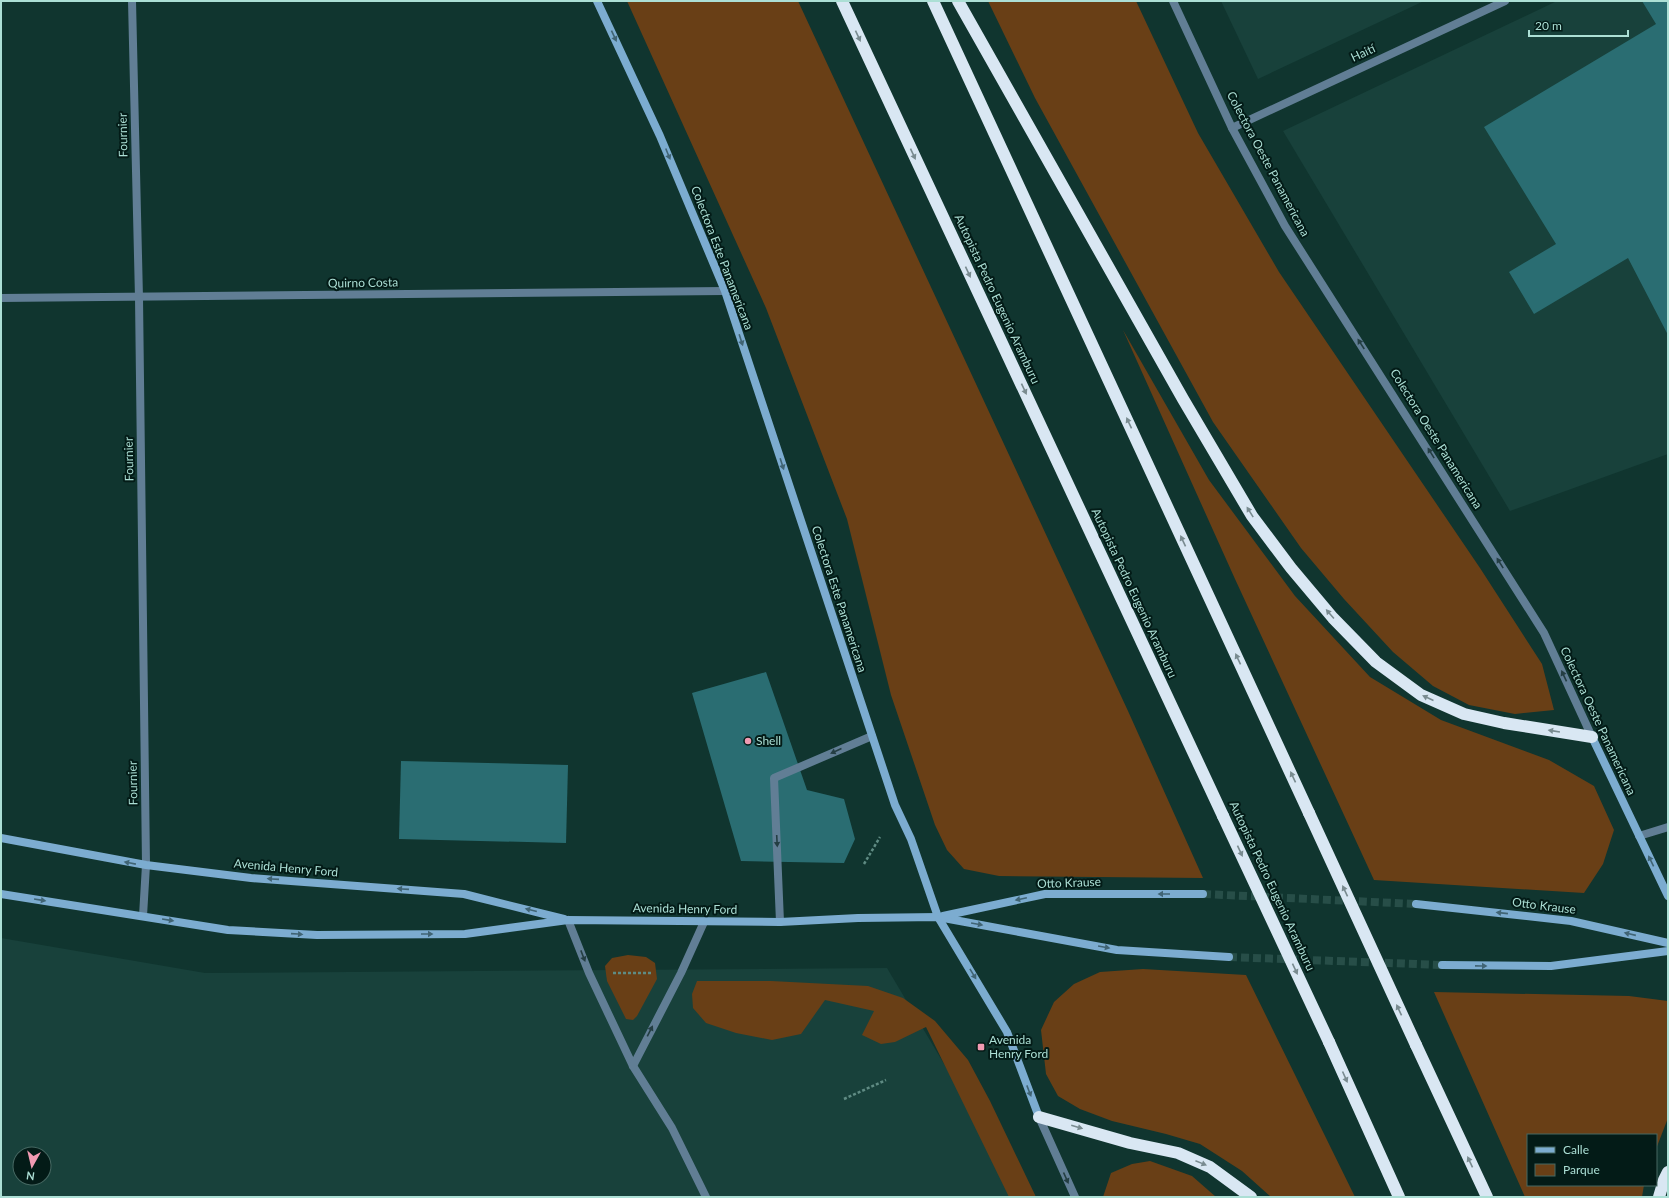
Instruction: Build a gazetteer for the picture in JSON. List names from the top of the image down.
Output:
{
  "streets": {
    "highway": ["Autopista Pedro Eugenio Aramburu"],
    "main road": [
      "Colectora Oeste Panamericana",
      "Colectora Este Panamericana",
      "Avenida Henry Ford",
      "Otto Krause"
    ],
    "street": ["Haití", "Fournier", "Quirno Costa"]
  },
  "crossings": [
    ["Haití", "Colectora Oeste Panamericana"],
    ["Fournier", "Quirno Costa"],
    ["Fournier", "Avenida Henry Ford"],
    ["Colectora Este Panamericana", "Quirno Costa"],
    ["Colectora Este Panamericana", "Avenida Henry Ford"],
    ["Colectora Este Panamericana", "Otto Krause"],
    ["Avenida Henry Ford", "Otto Krause"]
  ],
  "one_way": ["Colectora Oeste Panamericana", "Colectora Este Panamericana"],
  "places": {
    "other": ["Shell"],
    "transit": ["Avenida Henry Ford"]
  },
  "legend": ["Calle", "Parque"],
  "scale_bar": "20 m",
  "north": "bottom"
}
